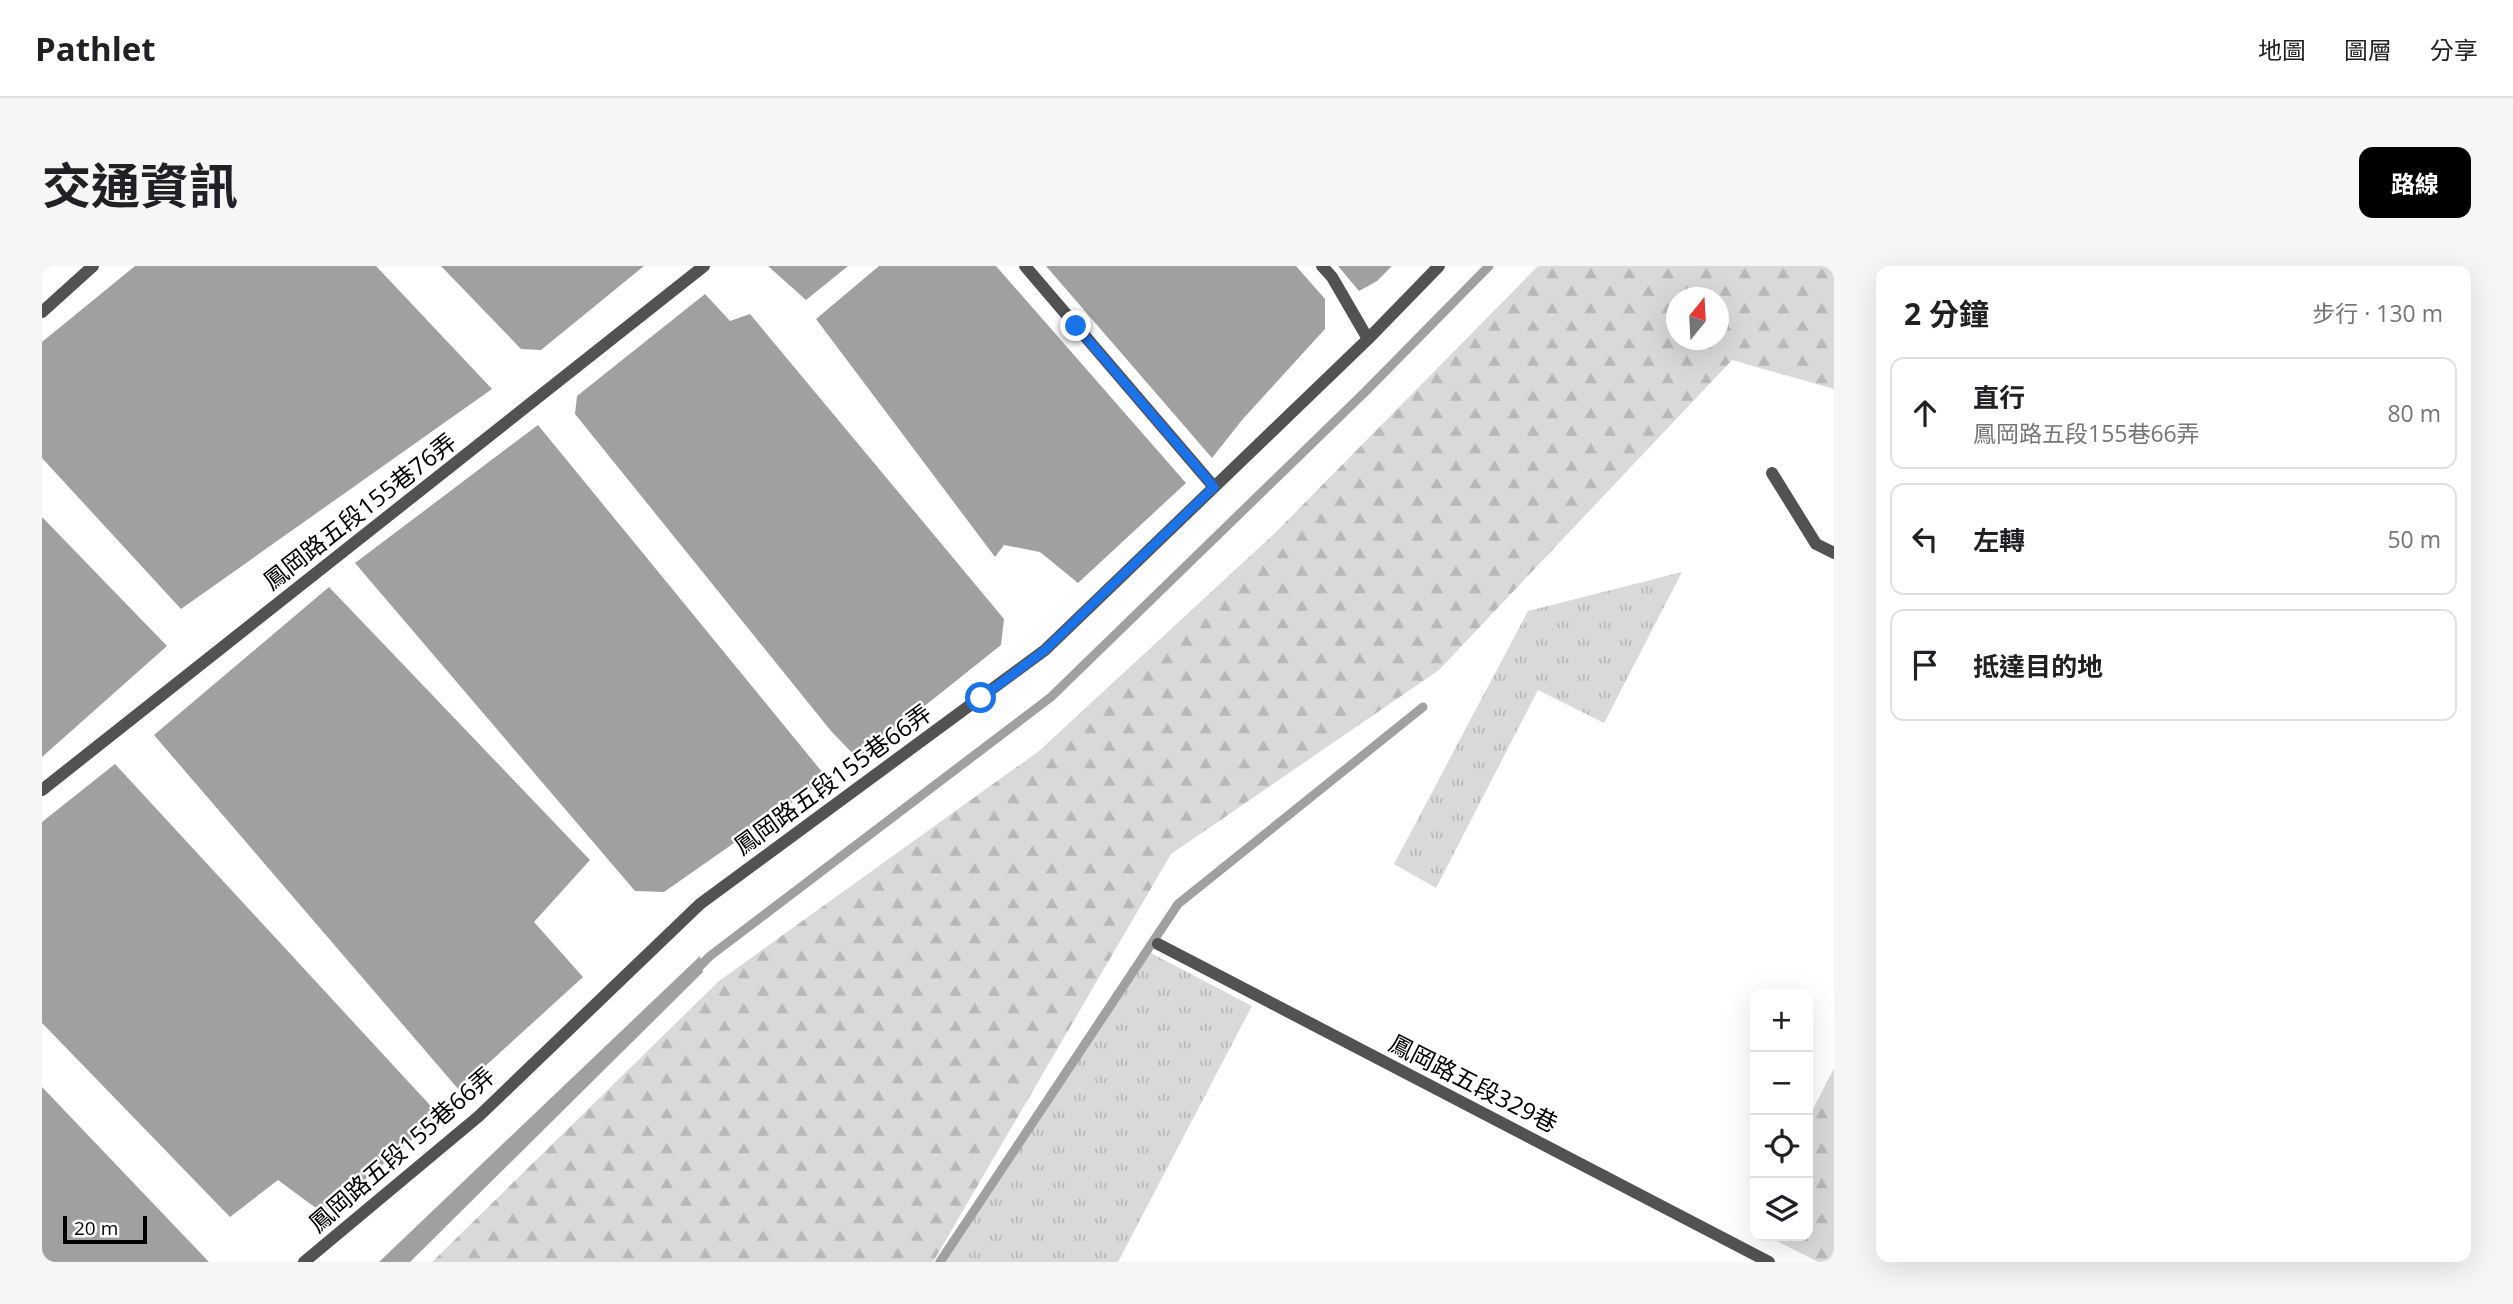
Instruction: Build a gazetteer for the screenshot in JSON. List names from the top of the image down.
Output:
{
  "streets": {
    "lane": ["鳳岡路五段155巷76弄", "鳳岡路五段155巷66弄", "鳳岡路五段329巷"]
  },
  "scale_bar": "20 m",
  "north": "top",
  "page": {
    "header": "Pathlet",
    "nav": ["地圖", "圖層", "分享"],
    "title": "交通資訊",
    "buttons": "路線",
    "heading": ["2 分鐘", "步行 · 130 m"],
    "list": [
      ["直行", "鳳岡路五段155巷66弄", "80 m"],
      ["左轉", "50 m"],
      "抵達目的地"
    ],
    "map_buttons": ["+", "−"],
    "scale": "20 m"
  }
}
